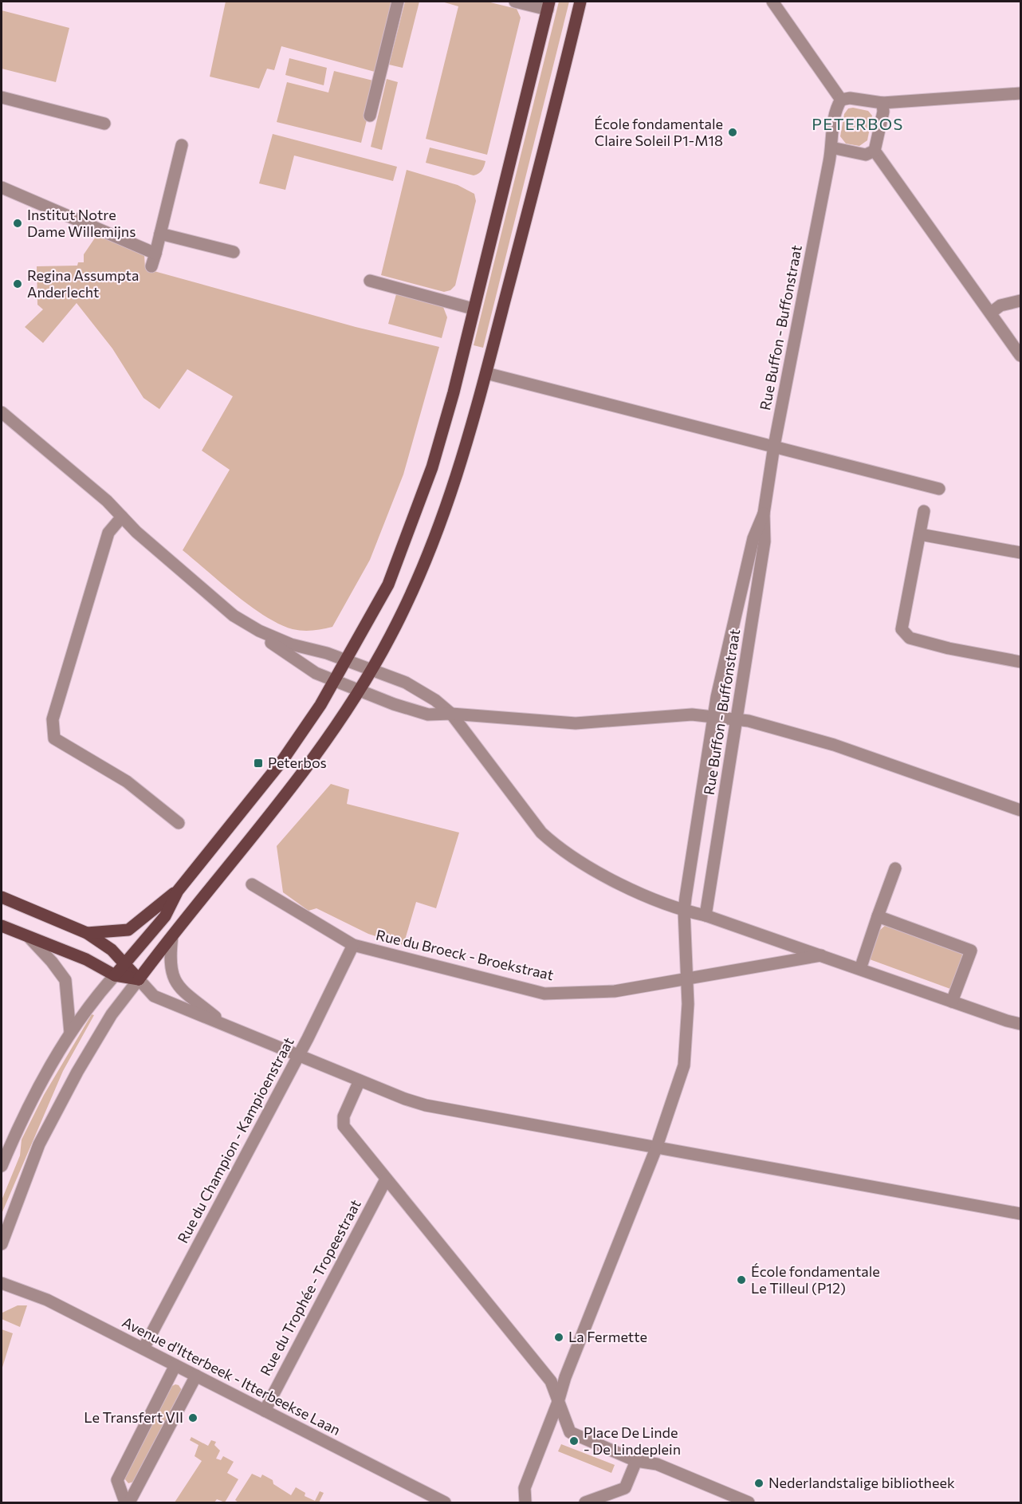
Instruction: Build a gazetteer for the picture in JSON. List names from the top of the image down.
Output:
{
  "streets": {
    "street": [
      "Rue Buffon - Buffonstraat",
      "Rue du Broeck - Broekstraat",
      "Rue du Champion - Kampioenstraat",
      "Rue du Trophée - Tropeestraat",
      "Avenue d'Itterbeek - Itterbeekse Laan"
    ]
  },
  "crossings": [
    ["Rue Buffon - Buffonstraat", "Rue du Broeck - Broekstraat"],
    ["Rue du Broeck - Broekstraat", "Rue du Champion - Kampioenstraat"],
    ["Rue du Champion - Kampioenstraat", "Avenue d'Itterbeek - Itterbeekse Laan"],
    ["Rue du Trophée - Tropeestraat", "Avenue d'Itterbeek - Itterbeekse Laan"]
  ],
  "districts": ["PETERBOS"],
  "places": {
    "other": [
      "École fondamentale Claire Soleil P1-M18",
      "Institut Notre Dame Willemijns",
      "Regina Assumpta Anderlecht",
      "École fondamentale Le Tilleul (P12)",
      "La Fermette",
      "Le Transfert VII",
      "Place De Linde - De Lindeplein",
      "Nederlandstalige bibliotheek"
    ],
    "transit": ["Peterbos"]
  }
}
